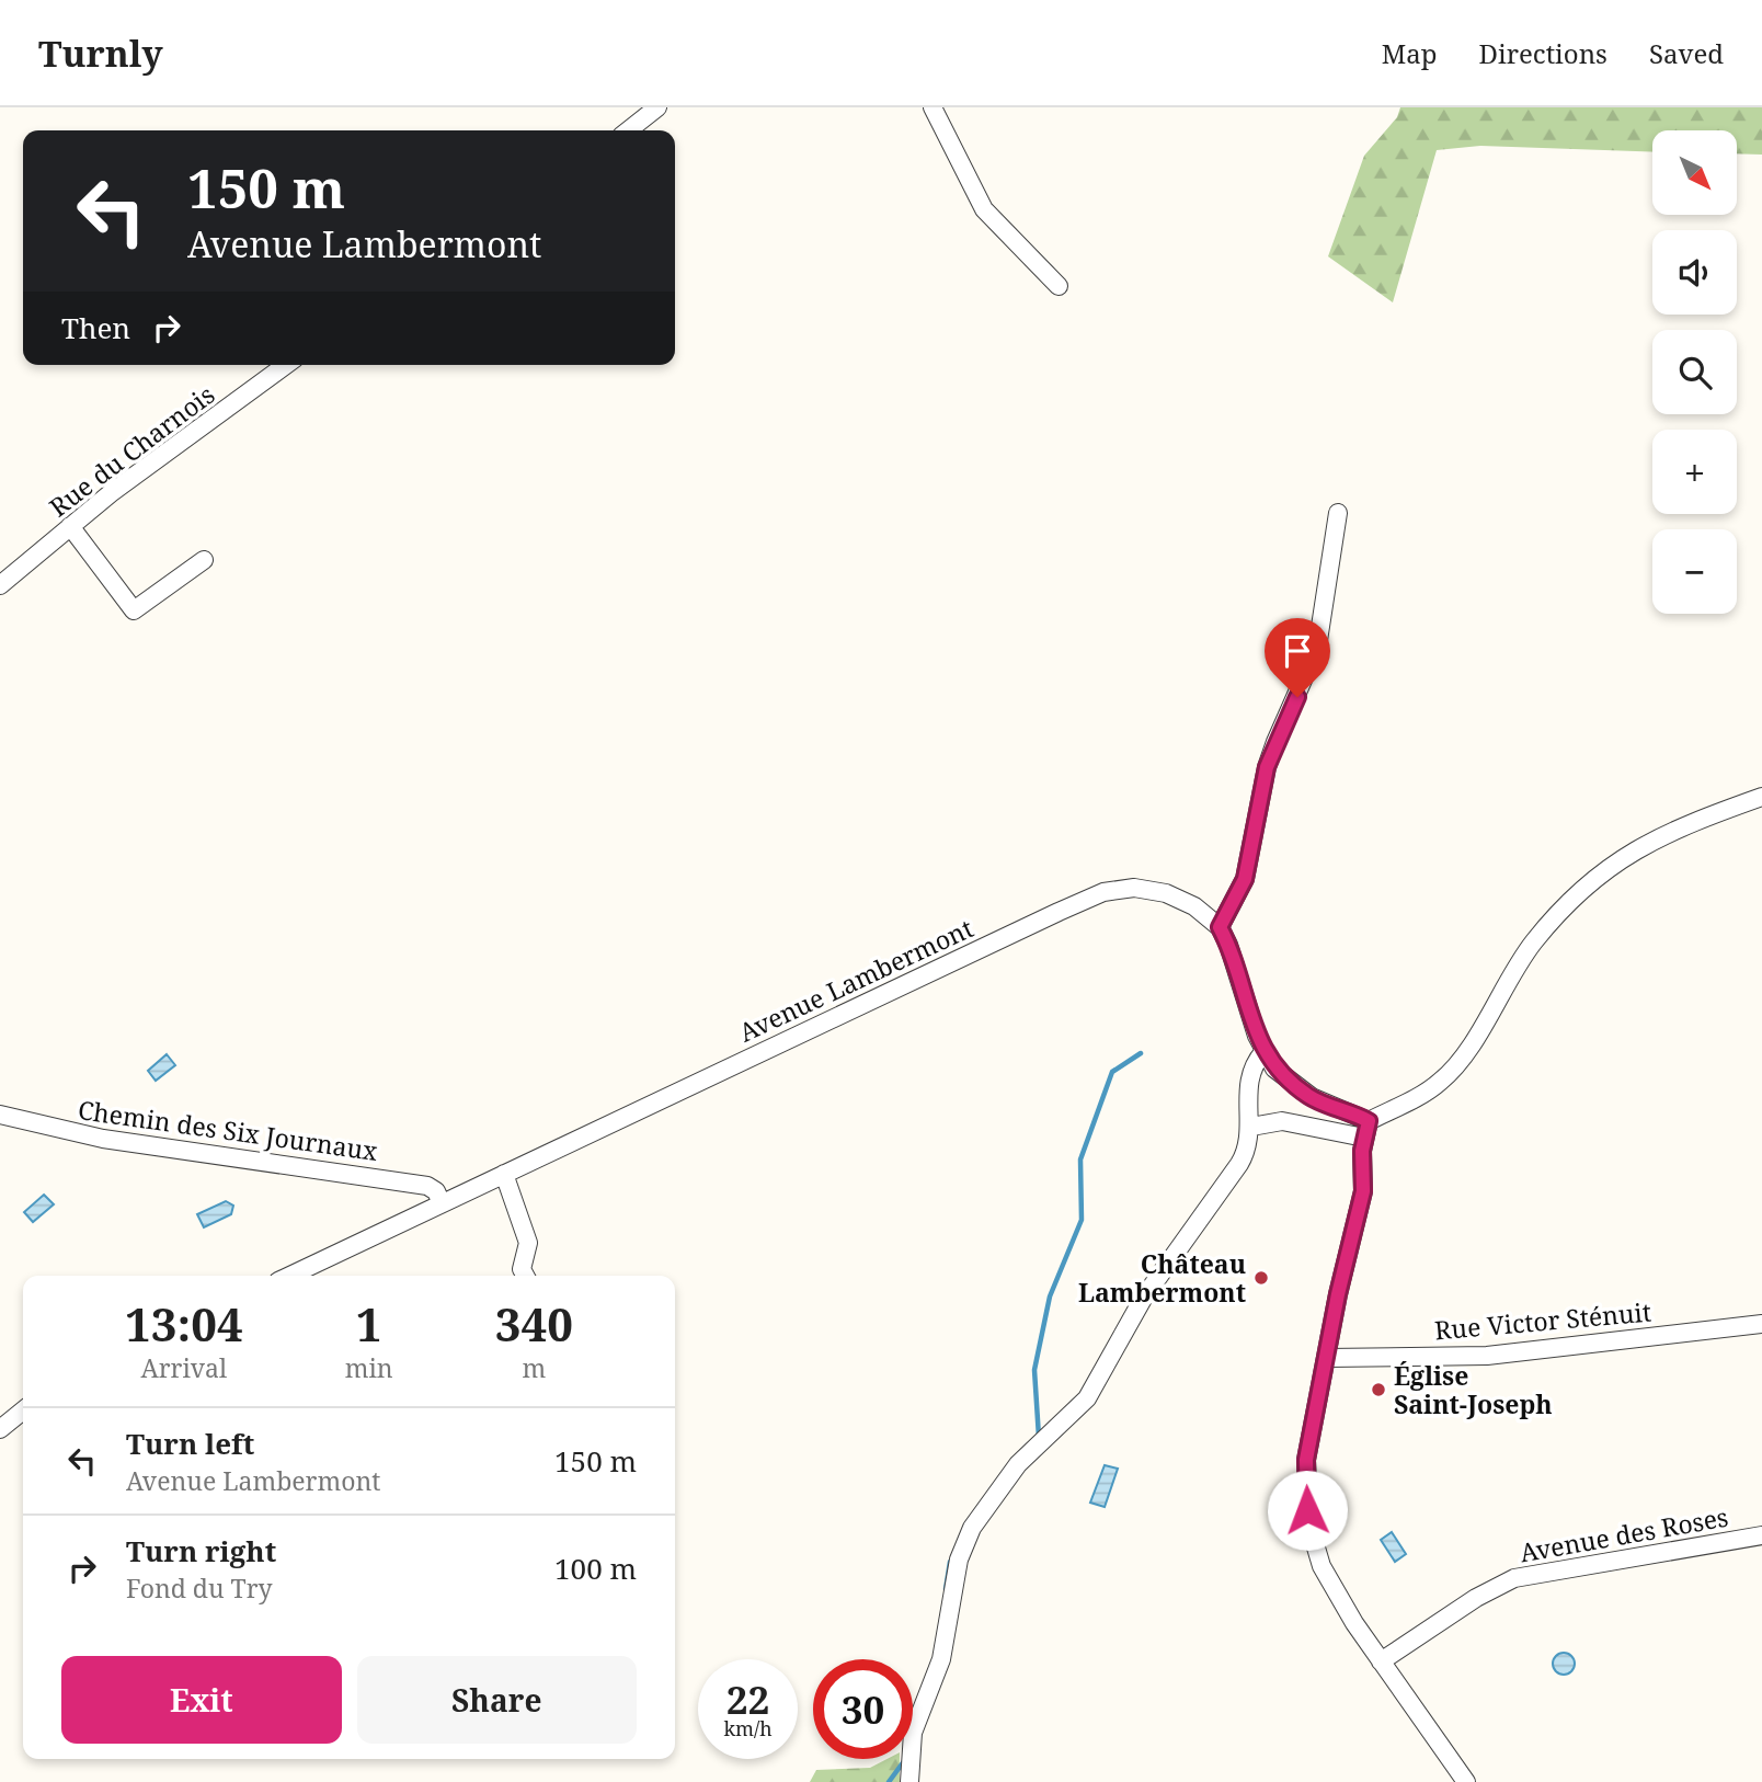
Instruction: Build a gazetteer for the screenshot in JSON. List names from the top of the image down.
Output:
{
  "streets": {
    "street": [
      "Rue du Charnois",
      "Avenue Lambermont",
      "Chemin des Six Journaux",
      "Rue Victor Sténuit",
      "Avenue des Roses"
    ]
  },
  "crossings": [
    ["Avenue Lambermont", "Chemin des Six Journaux"]
  ],
  "places": ["Château Lambermont", "Église Saint-Joseph"],
  "north": "bottom right",
  "page": {
    "header": "Turnly",
    "nav": ["Map", "Directions", "Saved"],
    "map_buttons": ["+", "−"],
    "turn": ["150 m", "Avenue Lambermont"],
    "then": "Then",
    "eta": [
      "13:04",
      "Arrival",
      "1",
      "min",
      "340",
      "m"
    ],
    "list": [
      {
        "name": "Turn left",
        "note": "Avenue Lambermont",
        "value": "150 m"
      },
      {
        "name": "Turn right",
        "note": "Fond du Try",
        "value": "100 m"
      }
    ],
    "buttons": ["Exit", "Share"],
    "speed": "22 km/h",
    "limit": "30"
  }
}
